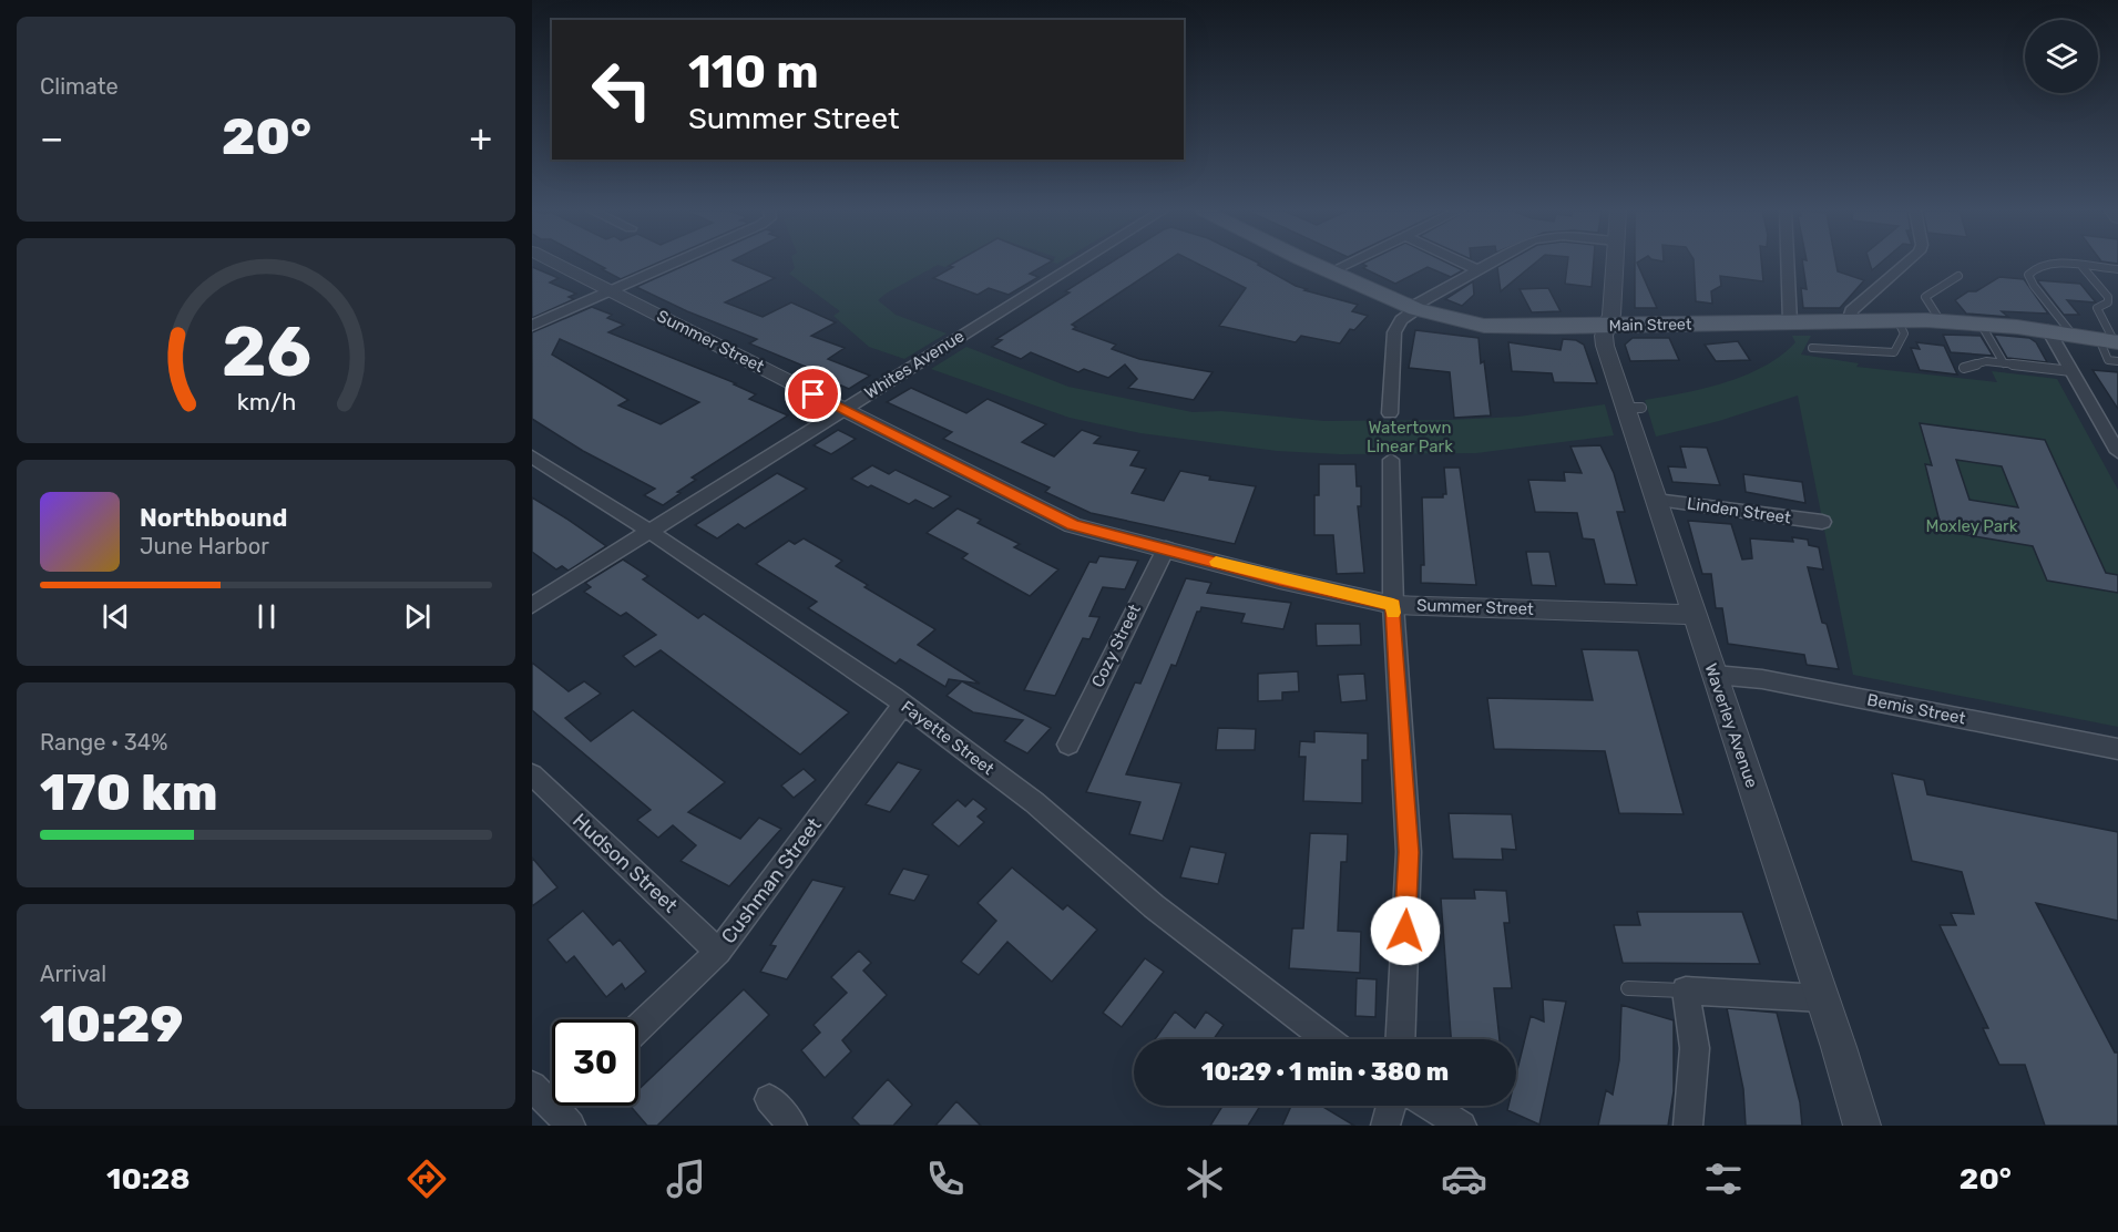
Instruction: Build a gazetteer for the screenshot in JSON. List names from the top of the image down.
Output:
{
  "streets": {
    "main road": ["Main Street"],
    "street": [
      "Summer Street",
      "Whites Avenue",
      "Linden Street",
      "Cozy Street",
      "Bemis Street",
      "Waverley Avenue",
      "Fayette Street",
      "Hudson Street",
      "Cushman Street"
    ]
  },
  "crossings": [
    ["Main Street", "Waverley Avenue"],
    ["Summer Street", "Whites Avenue"],
    ["Summer Street", "Cozy Street"],
    ["Summer Street", "Waverley Avenue"],
    ["Whites Avenue", "Fayette Street"],
    ["Linden Street", "Waverley Avenue"],
    ["Bemis Street", "Waverley Avenue"],
    ["Fayette Street", "Cushman Street"],
    ["Hudson Street", "Cushman Street"]
  ],
  "parks": ["Watertown Linear Park", "Moxley Park"],
  "page": {
    "tile": [
      "Climate",
      ["Range · 34%", "170 km"],
      ["Arrival", "10:29"]
    ],
    "turn": ["110 m", "Summer Street"],
    "heat": ["−", "20°", "+"],
    "song": ["Northbound", "June Harbor"],
    "limit": "30",
    "trip": "10:29 · 1 min · 380 m",
    "tabs": ["10:28", "20°"],
    "gauge": ["26", "km/h"]
  }
}
